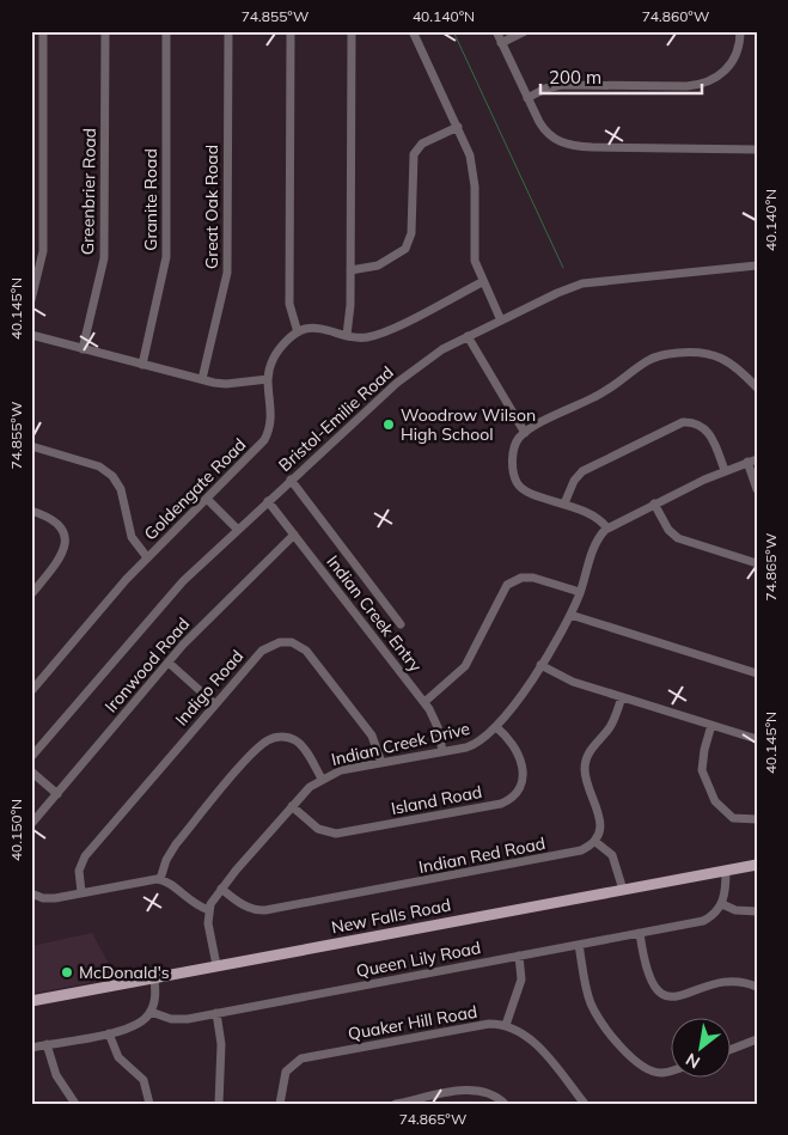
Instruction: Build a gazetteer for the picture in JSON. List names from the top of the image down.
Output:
{
  "streets": {
    "main road": ["New Falls Road"],
    "street": [
      "Greenbrier Road",
      "Granite Road",
      "Great Oak Road",
      "Bristol-Emilie Road",
      "Goldengate Road",
      "Indian Creek Entry",
      "Ironwood Road",
      "Indigo Road",
      "Indian Creek Drive",
      "Island Road",
      "Indian Red Road",
      "Queen Lily Road",
      "Quaker Hill Road"
    ]
  },
  "crossings": [
    ["Bristol-Emilie Road", "Indian Creek Entry"],
    ["Indian Creek Entry", "Ironwood Road"],
    ["Indian Creek Entry", "Indian Creek Drive"],
    ["Indigo Road", "Indian Creek Drive"],
    ["Indian Creek Drive", "Island Road"],
    ["Indian Creek Drive", "Indian Red Road"]
  ],
  "places": ["Woodrow Wilson High School", "McDonald's"],
  "scale_bar": "200 m",
  "north": "bottom left",
  "coordinates": [
    "74.855°W",
    "40.140°N",
    "74.860°W",
    "40.145°N",
    "74.865°W",
    "40.150°N"
  ]
}
